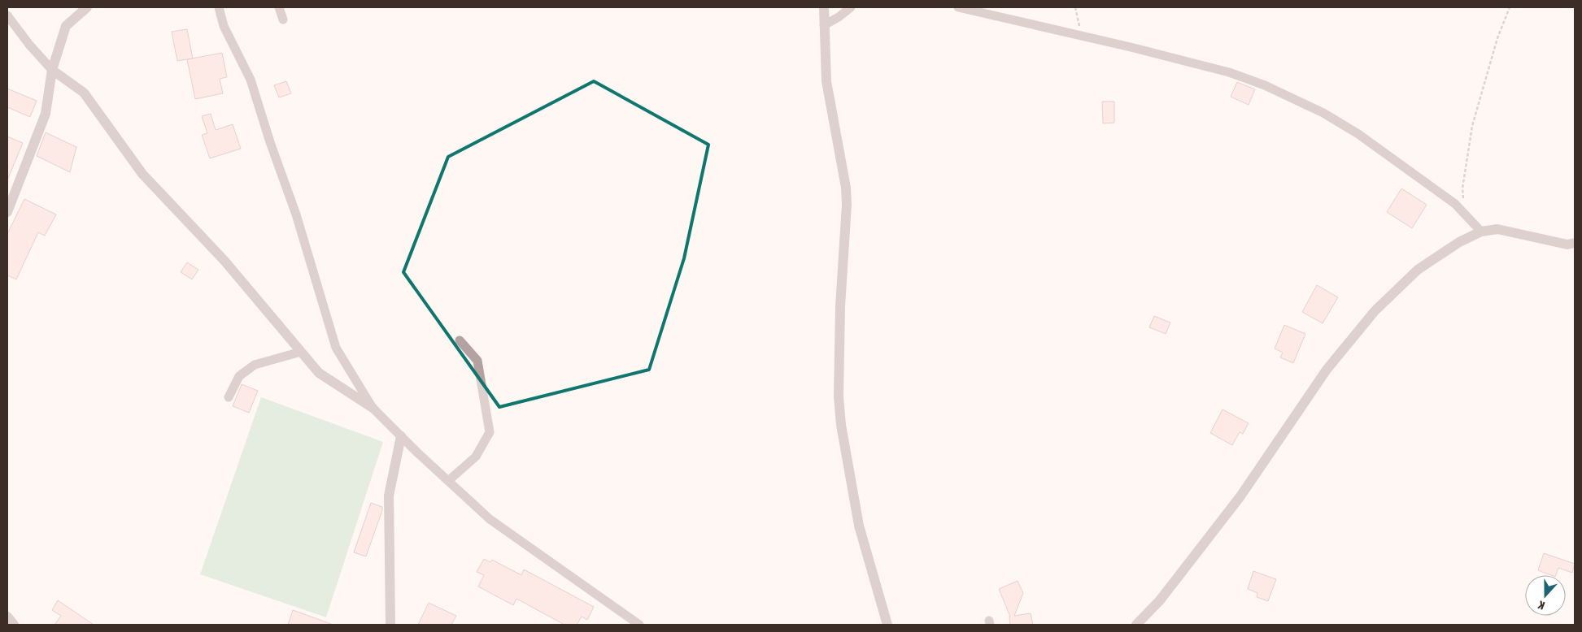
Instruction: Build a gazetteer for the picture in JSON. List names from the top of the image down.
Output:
{
  "north": "bottom"
}
